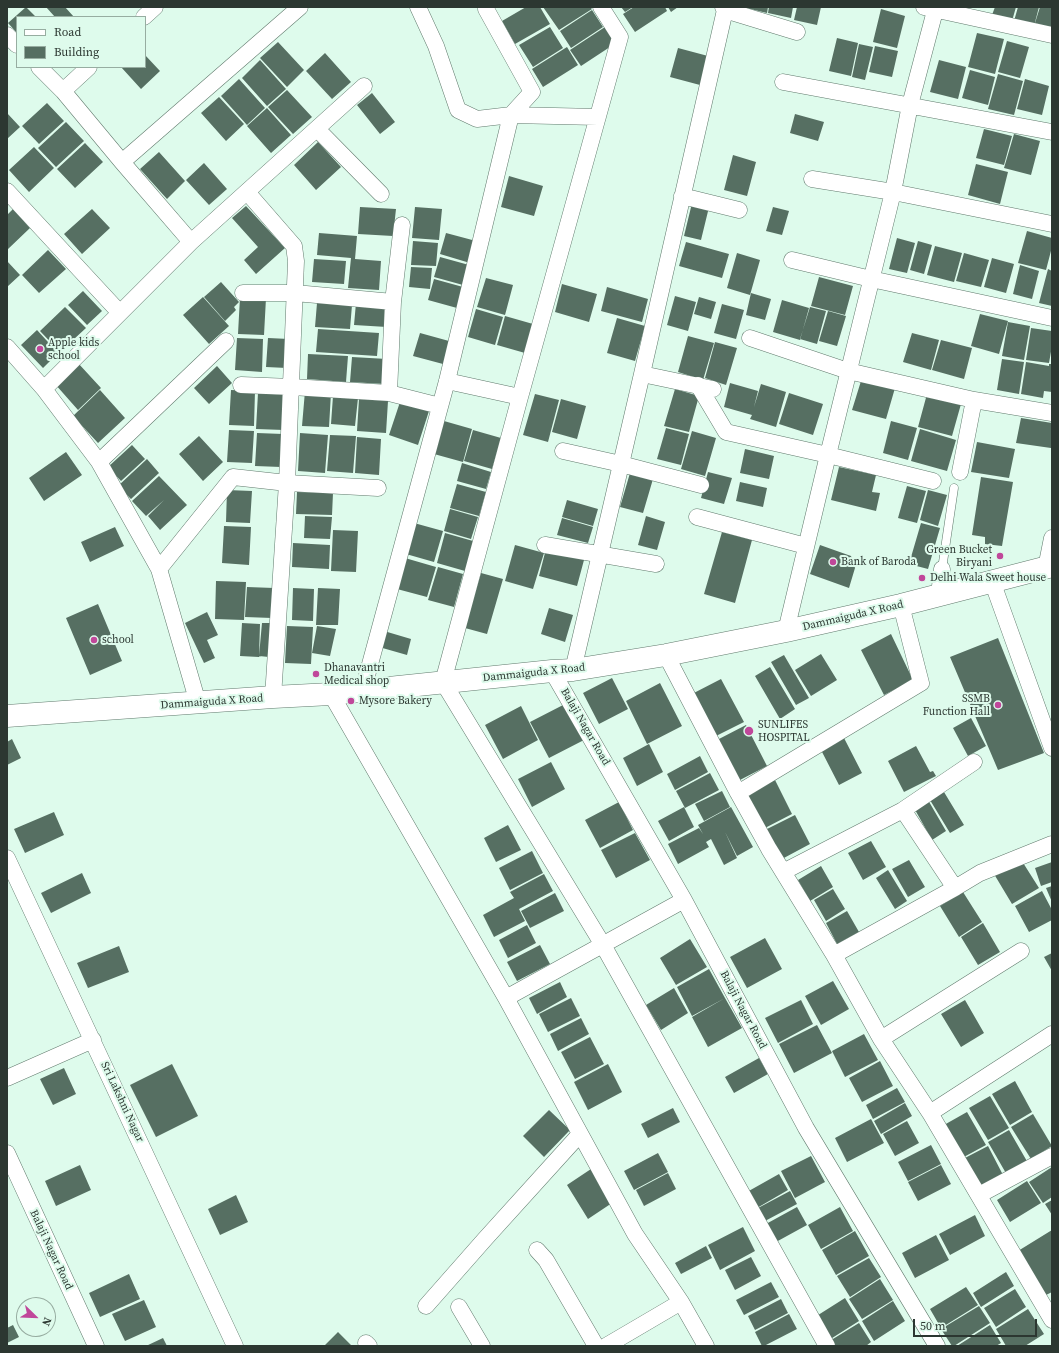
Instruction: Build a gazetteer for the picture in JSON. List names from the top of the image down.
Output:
{
  "streets": {
    "street": ["Dammaiguda X Road", "Balaji Nagar Road", "Sri Lakshni Nagar"]
  },
  "crossings": [
    ["Dammaiguda X Road", "Balaji Nagar Road"]
  ],
  "places": [
    "Apple kids school",
    "Green Bucket Biryani",
    "Bank of Baroda",
    "Delhi Wala Sweet house",
    "school",
    "Dhanavantri Medical shop",
    "Mysore Bakery",
    "SSMB Function Hall",
    "SUNLIFES HOSPITAL"
  ],
  "legend": ["Road", "Building"],
  "scale_bar": "50 m",
  "north": "bottom right"
}
